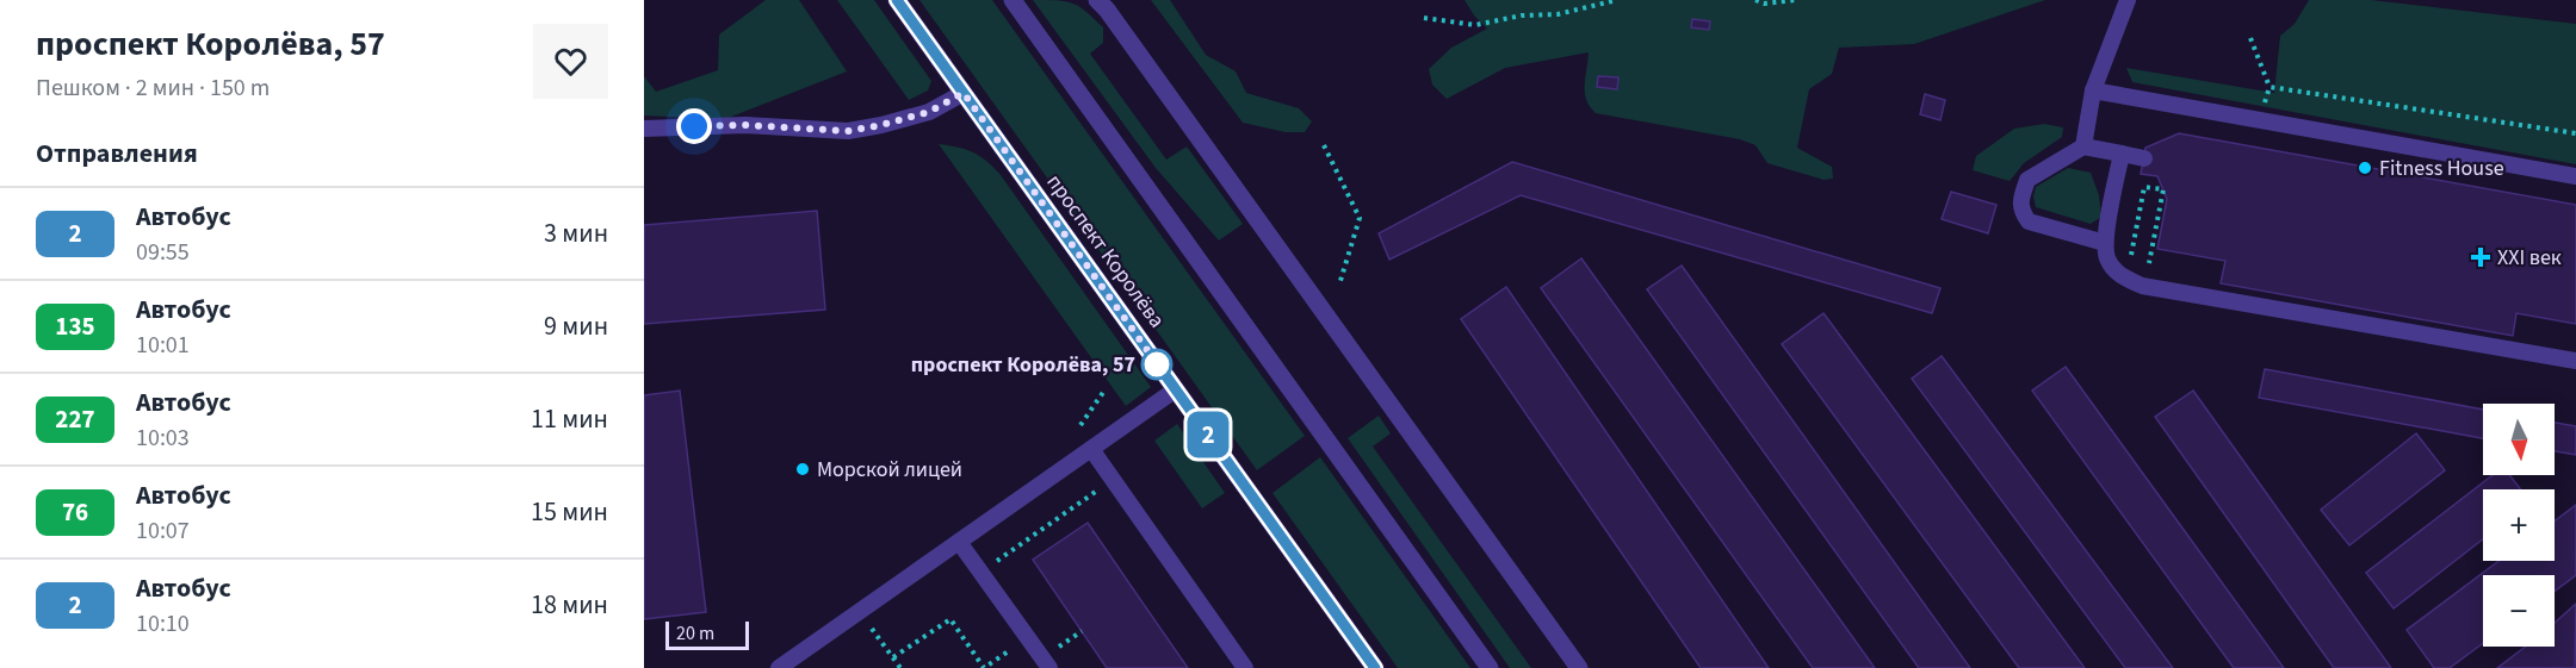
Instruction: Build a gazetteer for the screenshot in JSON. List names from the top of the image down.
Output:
{
  "streets": {
    "street": ["проспект Королёва"]
  },
  "places": {
    "other": ["Fitness House", "проспект Королёва, 57", "Морской лицей"],
    "health": ["XXI век"]
  },
  "lines": ["bus line 2"],
  "scale_bar": "20 m",
  "north": "bottom",
  "page": {
    "heading": [
      ["проспект Королёва, 57", "Пешком · 2 мин · 150 m"],
      "Отправления"
    ],
    "on_map": "2",
    "list": [
      {
        "mark": "2",
        "name": "Автобус",
        "note": "09:55",
        "value": "3 мин"
      },
      {
        "mark": "135",
        "name": "Автобус",
        "note": "10:01",
        "value": "9 мин"
      },
      {
        "mark": "227",
        "name": "Автобус",
        "note": "10:03",
        "value": "11 мин"
      },
      {
        "mark": "76",
        "name": "Автобус",
        "note": "10:07",
        "value": "15 мин"
      },
      {
        "mark": "2",
        "name": "Автобус",
        "note": "10:10",
        "value": "18 мин"
      }
    ],
    "map_buttons": ["+", "−"],
    "scale": "20 m"
  }
}
